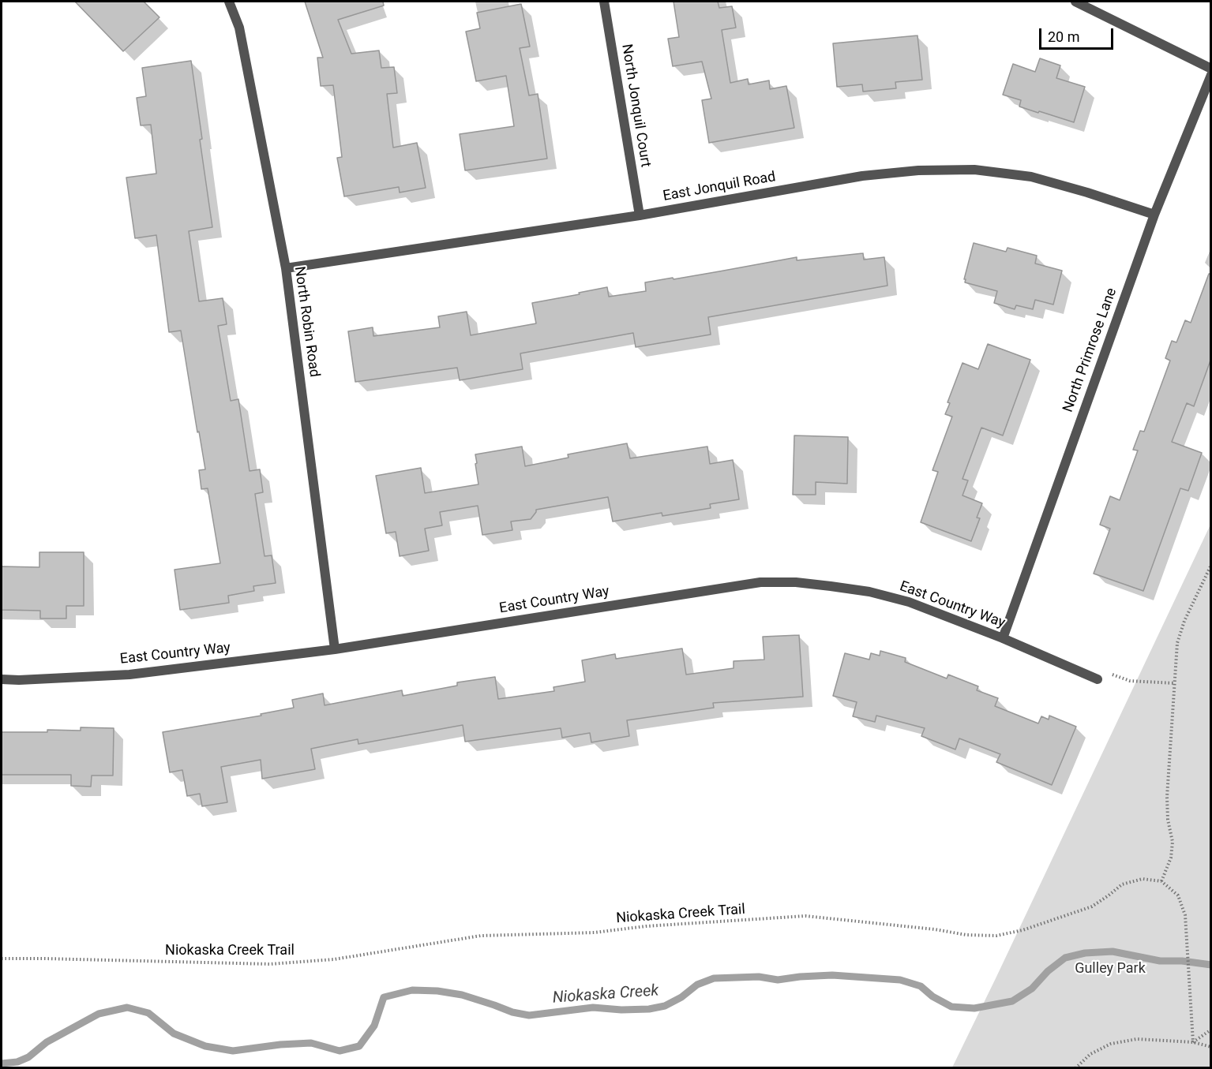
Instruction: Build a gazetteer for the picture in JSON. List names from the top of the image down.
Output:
{
  "streets": {
    "street": [
      "North Jonquil Court",
      "East Jonquil Road",
      "North Robin Road",
      "North Primrose Lane",
      "East Country Way"
    ],
    "path": ["Niokaska Creek Trail"]
  },
  "crossings": [
    ["North Jonquil Court", "East Jonquil Road"],
    ["East Jonquil Road", "North Robin Road"],
    ["East Jonquil Road", "North Primrose Lane"],
    ["North Robin Road", "East Country Way"],
    ["North Primrose Lane", "East Country Way"]
  ],
  "water": ["Niokaska Creek"],
  "parks": ["Gulley Park"],
  "scale_bar": "20 m"
}
